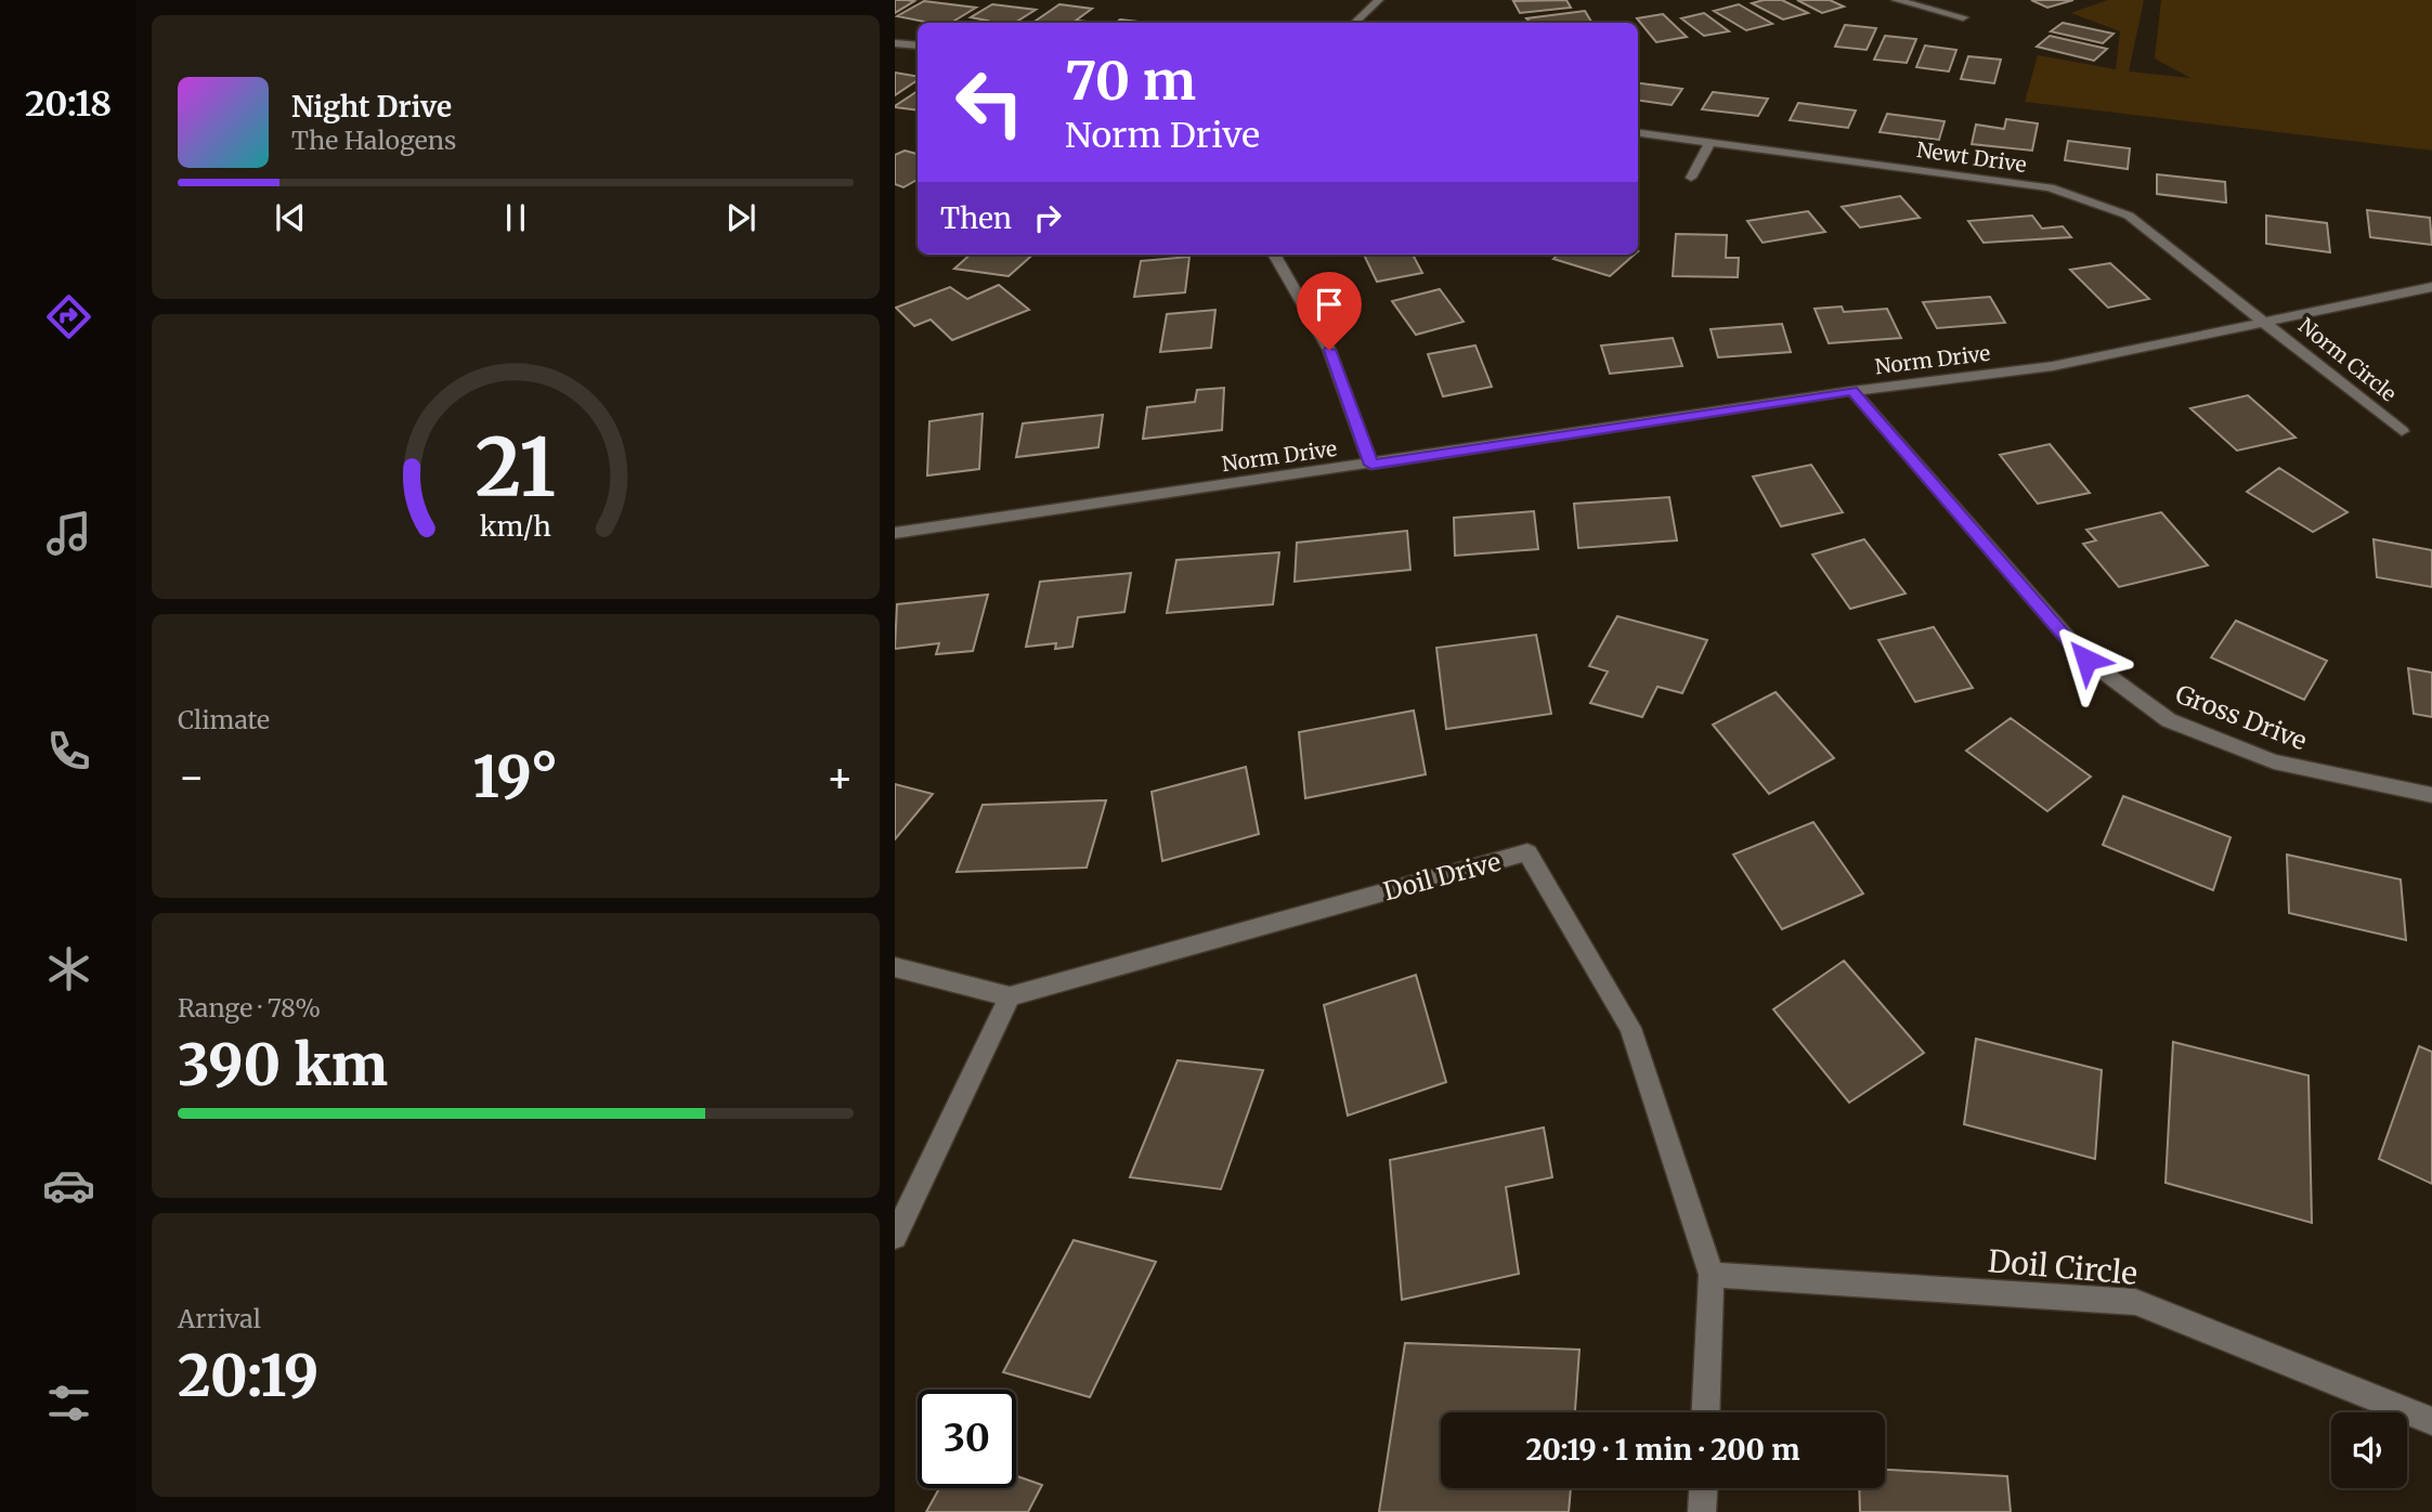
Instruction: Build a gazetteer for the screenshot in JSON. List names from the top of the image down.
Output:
{
  "streets": {
    "street": [
      "Newt Drive",
      "Norm Drive",
      "Norm Circle",
      "Gross Drive",
      "Doil Drive",
      "Doil Circle"
    ]
  },
  "crossings": [
    ["Newt Drive", "Norm Drive"],
    ["Newt Drive", "Norm Circle"],
    ["Norm Drive", "Norm Circle"],
    ["Norm Drive", "Gross Drive"],
    ["Doil Drive", "Doil Circle"]
  ],
  "page": {
    "tabs": "20:18",
    "turn": ["70 m", "Norm Drive"],
    "song": ["Night Drive", "The Halogens"],
    "then": "Then",
    "tile": [
      "Climate",
      ["Range · 78%", "390 km"],
      ["Arrival", "20:19"]
    ],
    "heat": ["−", "19°", "+"],
    "limit": "30",
    "trip": "20:19 · 1 min · 200 m",
    "gauge": ["21", "km/h"]
  }
}
